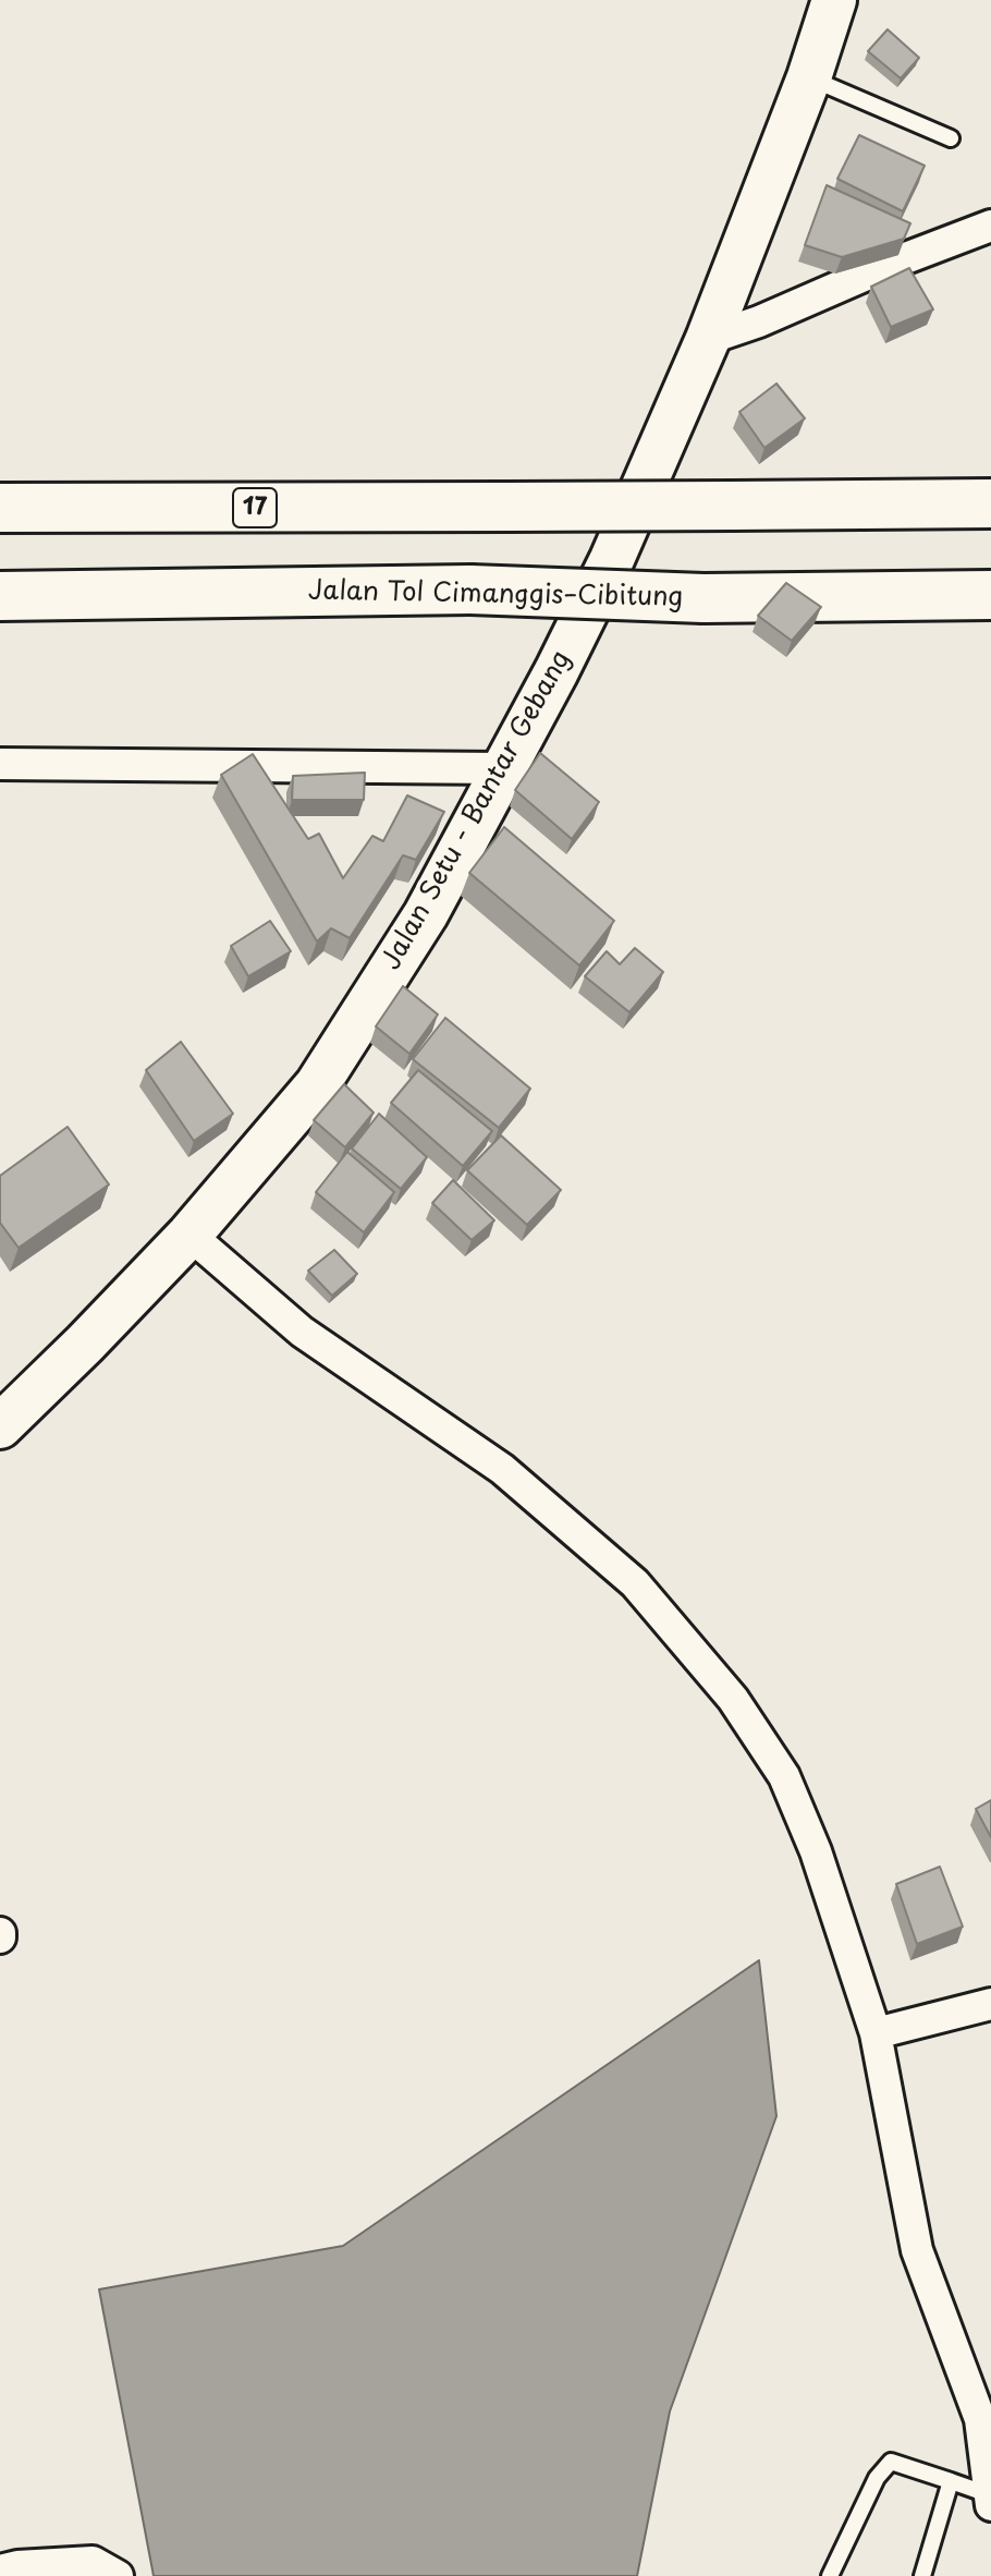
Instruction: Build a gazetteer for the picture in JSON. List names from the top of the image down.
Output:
{
  "streets": {
    "highway": ["17", "Jalan Tol Cimanggis–Cibitung"],
    "main road": ["Jalan Setu - Bantar Gebang"]
  }
}
